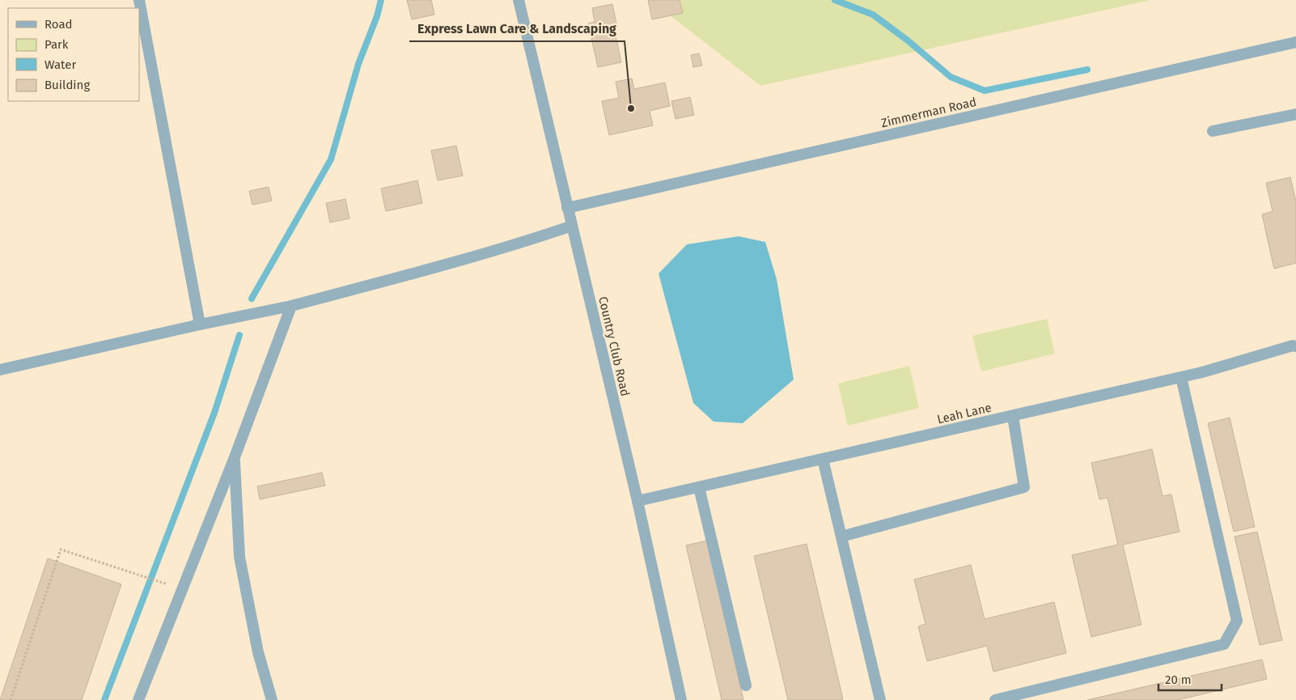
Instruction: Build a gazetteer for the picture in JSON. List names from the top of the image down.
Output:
{
  "streets": {
    "street": ["Zimmerman Road", "Country Club Road", "Leah Lane"]
  },
  "crossings": [
    ["Zimmerman Road", "Country Club Road"],
    ["Country Club Road", "Leah Lane"]
  ],
  "places": ["Express Lawn Care & Landscaping"],
  "legend": [
    "Road",
    "Park",
    "Water",
    "Building"
  ],
  "scale_bar": "20 m"
}
